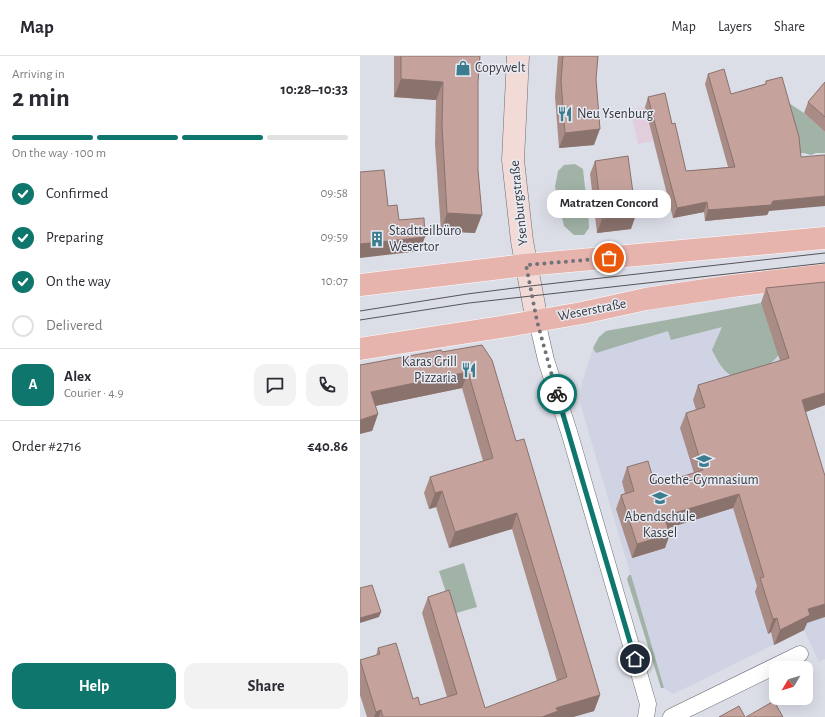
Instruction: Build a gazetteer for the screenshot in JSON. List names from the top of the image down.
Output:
{
  "streets": {
    "main road": ["Ysenburgstraße", "Weserstraße"]
  },
  "crossings": [
    ["Ysenburgstraße", "Weserstraße"]
  ],
  "places": {
    "shop": ["Copywelt"],
    "restaurant": ["Neu Ysenburg", "Karas Grill Pizzaria"],
    "building": ["Stadtteilbüro Wesertor"],
    "other": ["Matratzen Concord"],
    "school or university": ["Goethe-Gymnasium", "Abendschule Kassel"]
  },
  "north": "bottom left",
  "page": {
    "header": "Map",
    "nav": ["Map", "Layers", "Share"],
    "heading": ["2 min", "Arriving in", "10:28–10:33"],
    "panel": [
      "Alex",
      "Courier · 4.9",
      "Order #2716",
      "€40.86"
    ],
    "bar": "On the way · 100 m",
    "list": [
      ["Confirmed", "09:58"],
      ["Preparing", "09:59"],
      ["On the way", "10:07"],
      "Delivered"
    ],
    "bubble": "Matratzen Concord",
    "round": "A",
    "buttons": ["Help", "Share"]
  }
}
